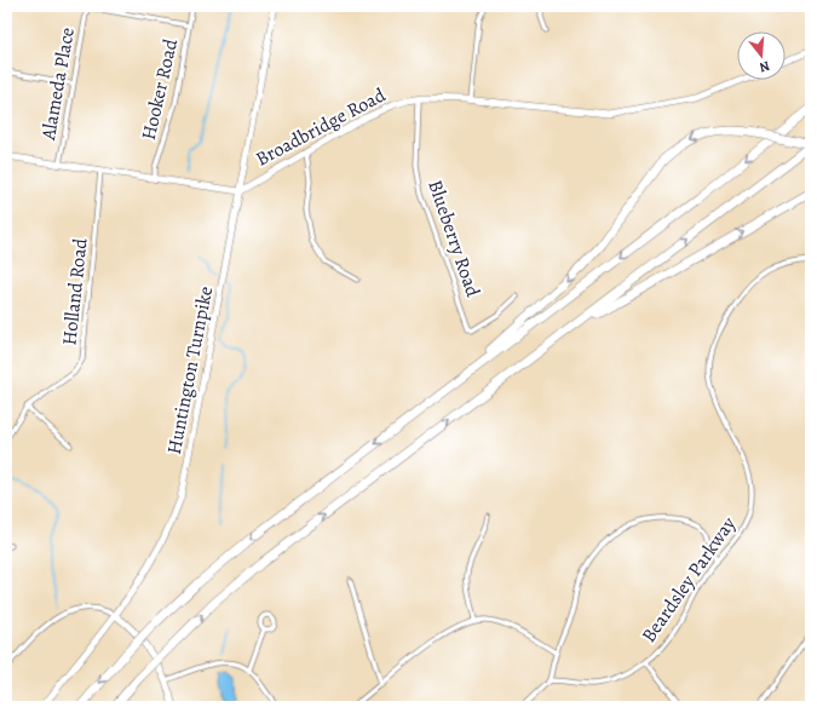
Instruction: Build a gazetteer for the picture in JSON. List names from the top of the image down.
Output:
{
  "streets": {
    "main road": ["Broadbridge Road", "Huntington Turnpike"],
    "street": [
      "Alameda Place",
      "Hooker Road",
      "Blueberry Road",
      "Holland Road",
      "Beardsley Parkway"
    ]
  },
  "crossings": [
    ["Broadbridge Road", "Blueberry Road"],
    ["Broadbridge Road", "Huntington Turnpike"]
  ],
  "north": "bottom"
}
